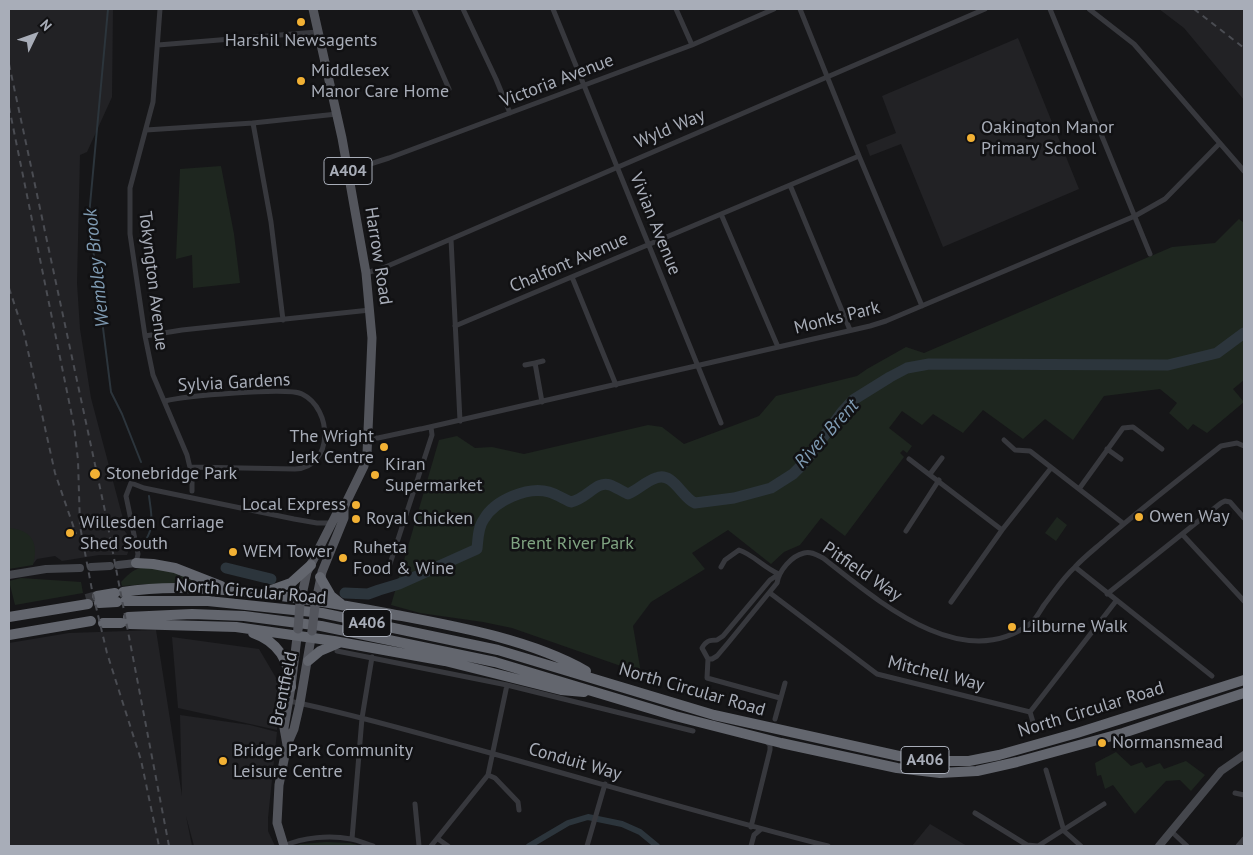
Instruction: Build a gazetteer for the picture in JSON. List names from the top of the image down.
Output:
{
  "streets": {
    "highway": ["North Circular Road", "A406"],
    "main road": ["A404", "Harrow Road", "Brentfield"],
    "street": [
      "Victoria Avenue",
      "Wyld Way",
      "Vivian Avenue",
      "Chalfont Avenue",
      "Tokyngton Avenue",
      "Monks Park",
      "Sylvia Gardens",
      "Pitfield Way",
      "Mitchell Way",
      "Conduit Way"
    ]
  },
  "crossings": [
    ["Victoria Avenue", "Vivian Avenue"],
    ["Victoria Avenue", "Harrow Road"],
    ["Wyld Way", "Vivian Avenue"],
    ["Wyld Way", "Harrow Road"],
    ["Vivian Avenue", "Chalfont Avenue"],
    ["Vivian Avenue", "Monks Park"],
    ["Harrow Road", "Monks Park"],
    ["Harrow Road", "A406"],
    ["Harrow Road", "Brentfield"],
    ["Tokyngton Avenue", "Sylvia Gardens"],
    ["Pitfield Way", "Mitchell Way"],
    ["North Circular Road", "A406"],
    ["A406", "Brentfield"],
    ["Brentfield", "Conduit Way"]
  ],
  "water": ["Wembley Brook", "River Brent"],
  "parks": ["Brent River Park"],
  "places": [
    "Harshil Newsagents",
    "Middlesex Manor Care Home",
    "Oakington Manor Primary School",
    "The Wright Jerk Centre",
    "Stonebridge Park",
    "Kiran Supermarket",
    "Local Express",
    "Owen Way",
    "Royal Chicken",
    "Willesden Carriage Shed South",
    "WEM Tower",
    "Ruheta Food & Wine",
    "Lilburne Walk",
    "Normansmead",
    "Bridge Park Community Leisure Centre"
  ],
  "north": "top right"
}
